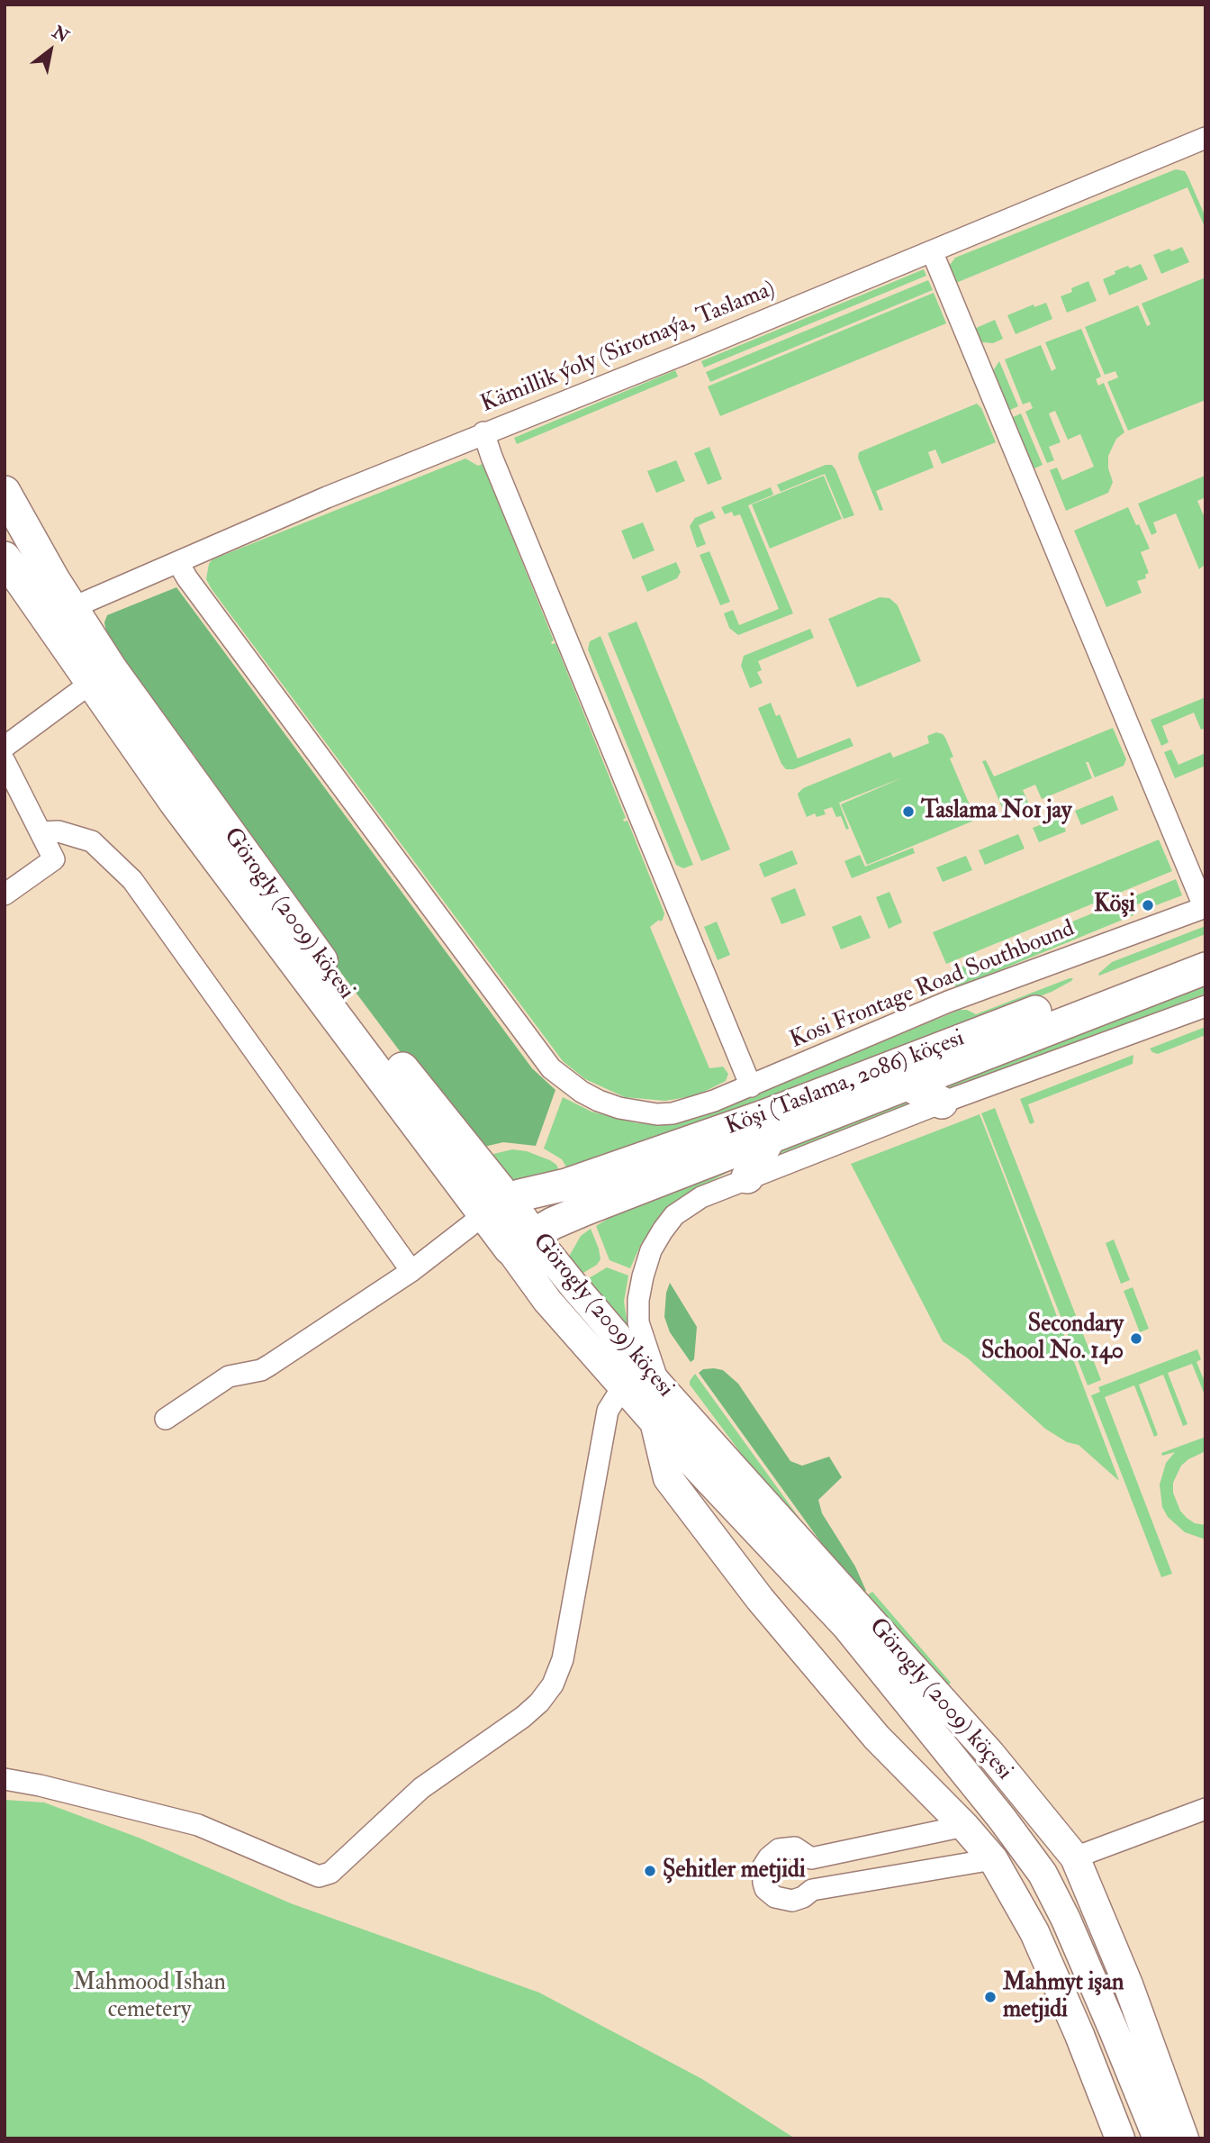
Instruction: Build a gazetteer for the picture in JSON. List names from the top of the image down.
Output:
{
  "streets": {
    "main road": ["Görogly (2009) köçesi", "Köşi (Taslama, 2086) köçesi"],
    "street": ["Kämillik ýoly (Sirotnaýa, Taslama)", "Kosi Frontage Road Southbound"]
  },
  "crossings": [
    ["Kämillik ýoly (Sirotnaýa, Taslama)", "Görogly (2009) köçesi"],
    ["Kämillik ýoly (Sirotnaýa, Taslama)", "Kosi Frontage Road Southbound"],
    ["Görogly (2009) köçesi", "Köşi (Taslama, 2086) köçesi"]
  ],
  "parks": ["Mahmood Ishan cemetery"],
  "places": [
    "Taslama No1 jay",
    "Köşi",
    "Secondary School No. 140",
    "Şehitler metjidi",
    "Mahmyt işan metjidi"
  ],
  "north": "top right"
}
